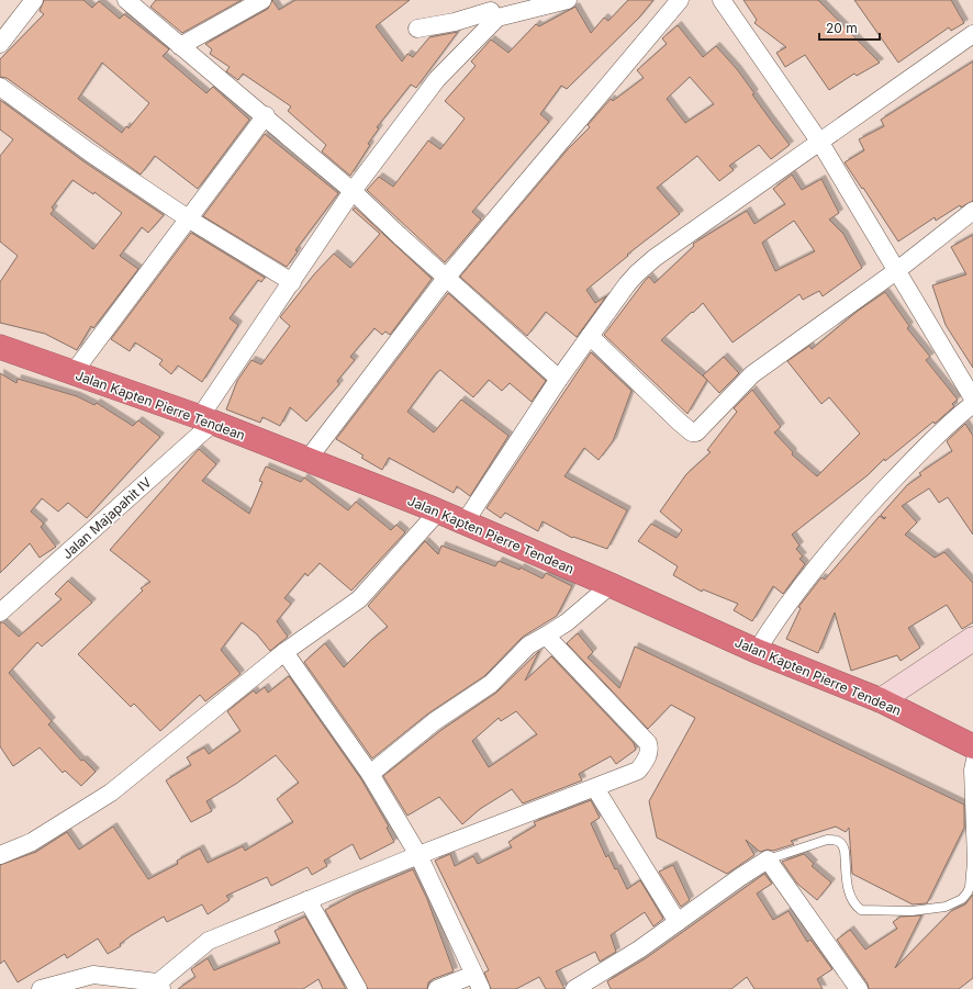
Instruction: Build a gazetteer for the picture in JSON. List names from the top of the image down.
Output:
{
  "streets": {
    "highway": ["Jalan Kapten Pierre Tendean"],
    "street": ["Jalan Majapahit IV"]
  },
  "crossings": [
    ["Jalan Kapten Pierre Tendean", "Jalan Majapahit IV"]
  ],
  "scale_bar": "20 m"
}
